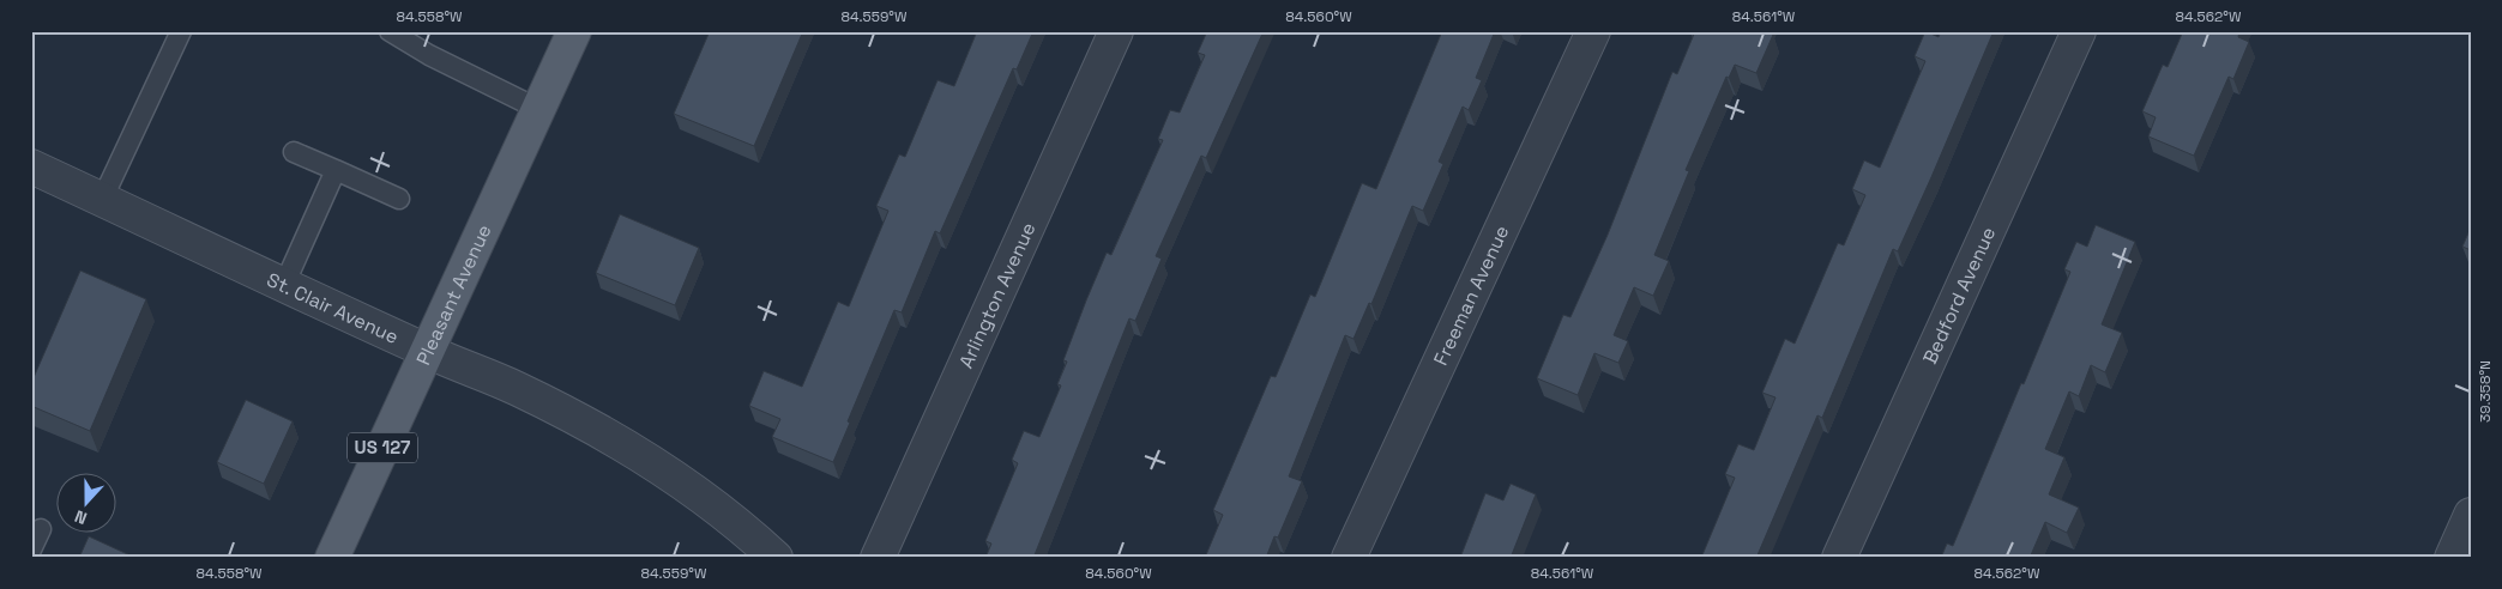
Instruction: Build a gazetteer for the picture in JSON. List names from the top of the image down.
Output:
{
  "streets": {
    "main road": ["Pleasant Avenue", "US 127"],
    "street": [
      "Arlington Avenue",
      "Freeman Avenue",
      "Bedford Avenue",
      "St. Clair Avenue"
    ]
  },
  "crossings": [
    ["Pleasant Avenue", "St. Clair Avenue"]
  ],
  "north": "bottom",
  "coordinates": [
    "84.558°W",
    "84.559°W",
    "84.560°W",
    "84.561°W",
    "84.562°W",
    "39.358°N"
  ]
}
